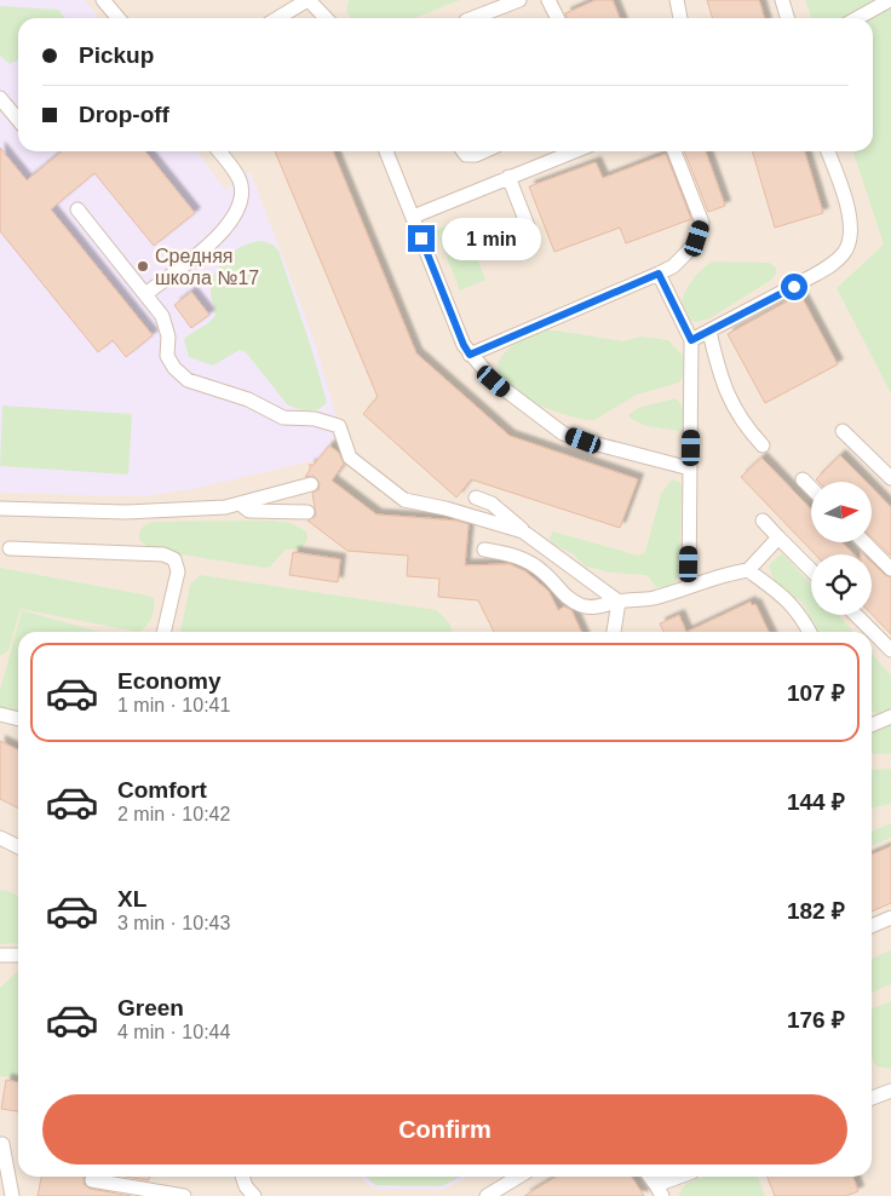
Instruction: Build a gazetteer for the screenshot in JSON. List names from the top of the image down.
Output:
{
  "places": ["Средняя школа №17"],
  "north": "right",
  "page": {
    "banner": ["Pickup", "Drop-off"],
    "bubble": "1 min",
    "list": [
      {
        "name": "Economy",
        "note": "1 min · 10:41",
        "value": "107 ₽"
      },
      {
        "name": "Comfort",
        "note": "2 min · 10:42",
        "value": "144 ₽"
      },
      {
        "name": "XL",
        "note": "3 min · 10:43",
        "value": "182 ₽"
      },
      {
        "name": "Green",
        "note": "4 min · 10:44",
        "value": "176 ₽"
      }
    ],
    "buttons": "Confirm"
  }
}
